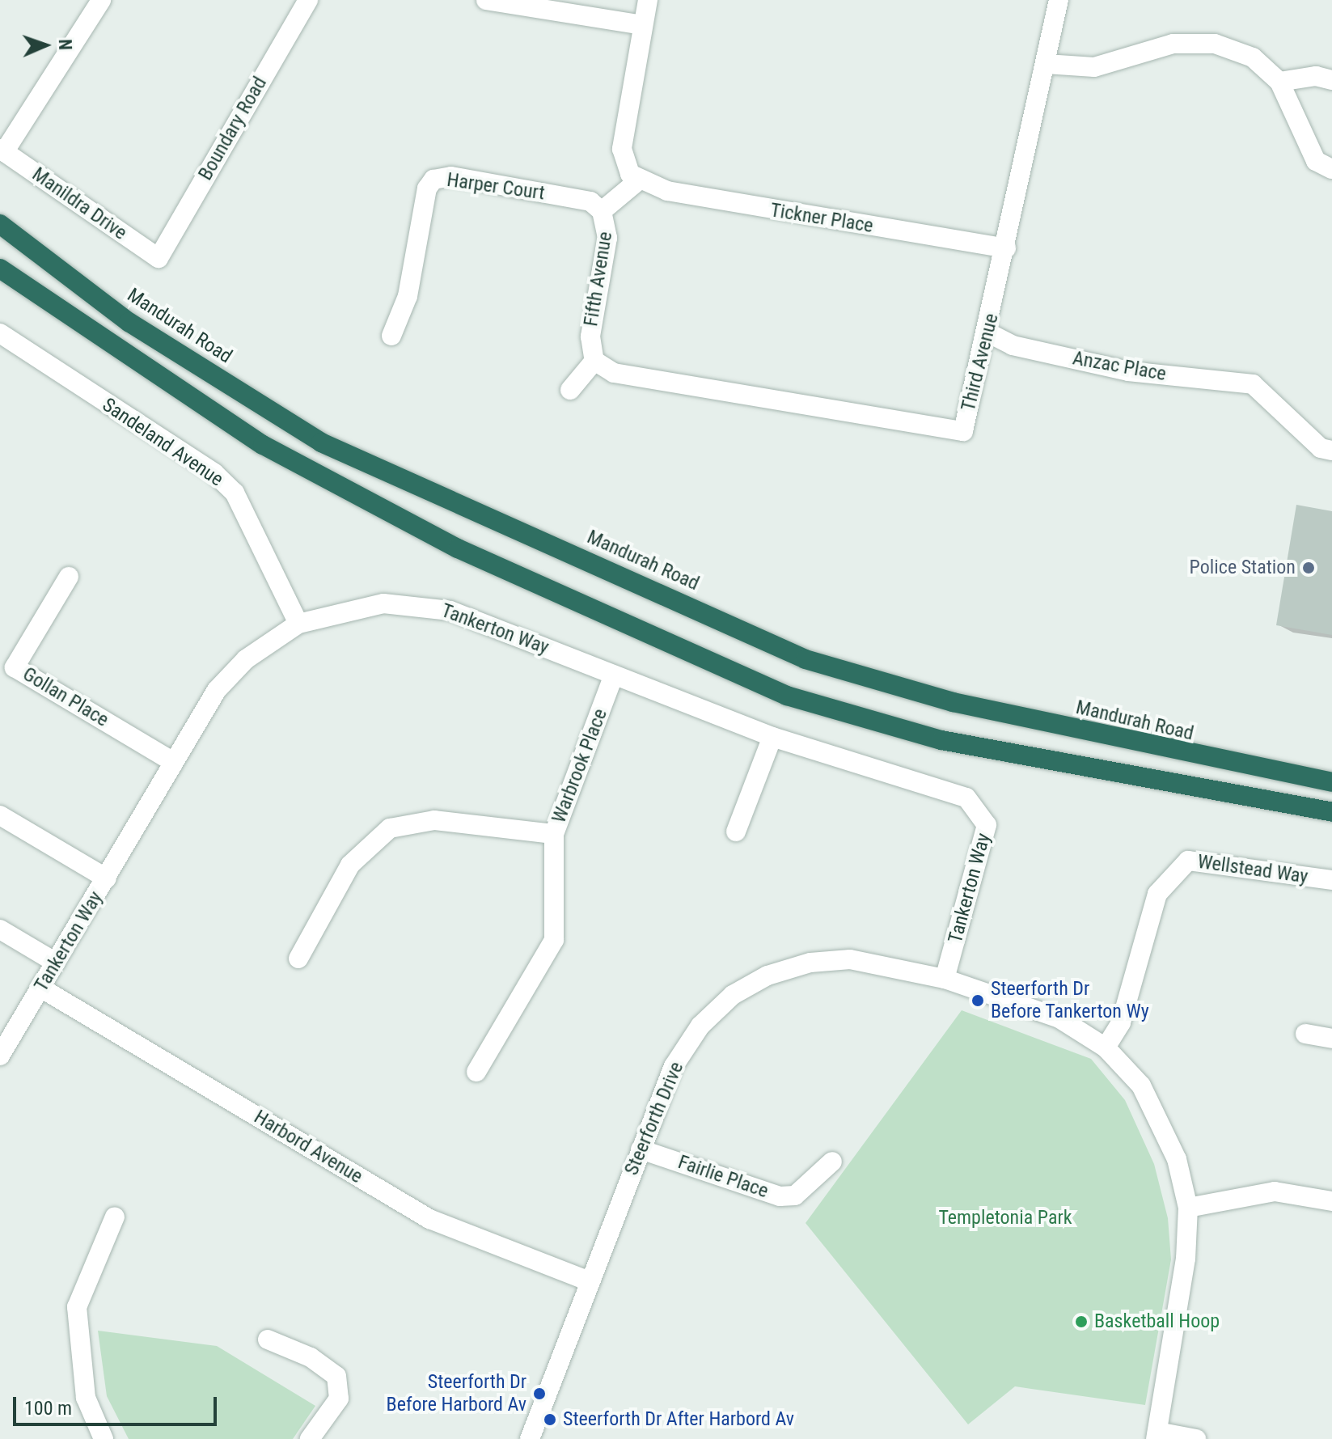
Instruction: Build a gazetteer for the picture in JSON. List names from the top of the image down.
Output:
{
  "streets": {
    "highway": ["Mandurah Road"],
    "street": [
      "Boundary Road",
      "Harper Court",
      "Manildra Drive",
      "Tickner Place",
      "Fifth Avenue",
      "Third Avenue",
      "Anzac Place",
      "Sandeland Avenue",
      "Tankerton Way",
      "Gollan Place",
      "Warbrook Place",
      "Wellstead Way",
      "Steerforth Drive",
      "Harbord Avenue",
      "Fairlie Place"
    ]
  },
  "crossings": [
    ["Boundary Road", "Manildra Drive"],
    ["Harper Court", "Fifth Avenue"],
    ["Tickner Place", "Fifth Avenue"],
    ["Tickner Place", "Third Avenue"],
    ["Fifth Avenue", "Third Avenue"],
    ["Third Avenue", "Anzac Place"],
    ["Sandeland Avenue", "Tankerton Way"],
    ["Tankerton Way", "Gollan Place"],
    ["Tankerton Way", "Warbrook Place"],
    ["Tankerton Way", "Steerforth Drive"],
    ["Tankerton Way", "Harbord Avenue"],
    ["Wellstead Way", "Steerforth Drive"],
    ["Steerforth Drive", "Harbord Avenue"],
    ["Steerforth Drive", "Fairlie Place"]
  ],
  "parks": ["Templetonia Park"],
  "places": [
    "Police Station",
    "Steerforth Dr Before Tankerton Wy",
    "Basketball Hoop",
    "Steerforth Dr Before Harbord Av",
    "Steerforth Dr After Harbord Av"
  ],
  "scale_bar": "100 m",
  "north": "right"
}
